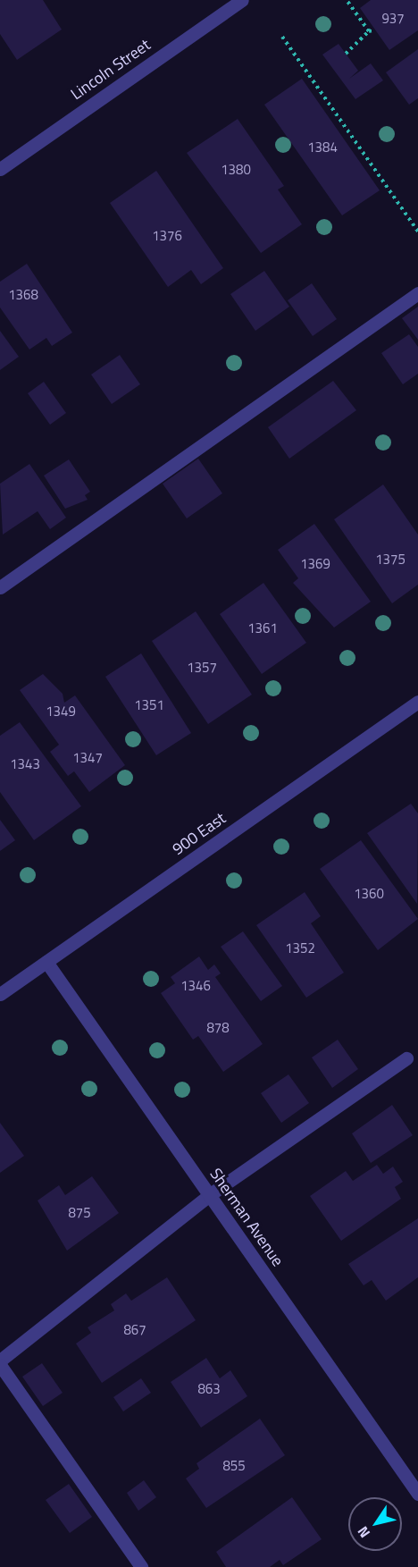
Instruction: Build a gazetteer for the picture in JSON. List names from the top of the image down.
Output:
{
  "streets": {
    "street": ["Lincoln Street", "900 East", "Sherman Avenue"]
  },
  "crossings": [
    ["900 East", "Sherman Avenue"]
  ],
  "house_numbers": [
    "937",
    "1384",
    "1380",
    "1376",
    "1368",
    "1375",
    "1369",
    "1361",
    "1357",
    "1351",
    "1349",
    "1347",
    "1343",
    "1360",
    "1352",
    "1346",
    "878",
    "875",
    "867",
    "863",
    "855"
  ],
  "north": "bottom left"
}
